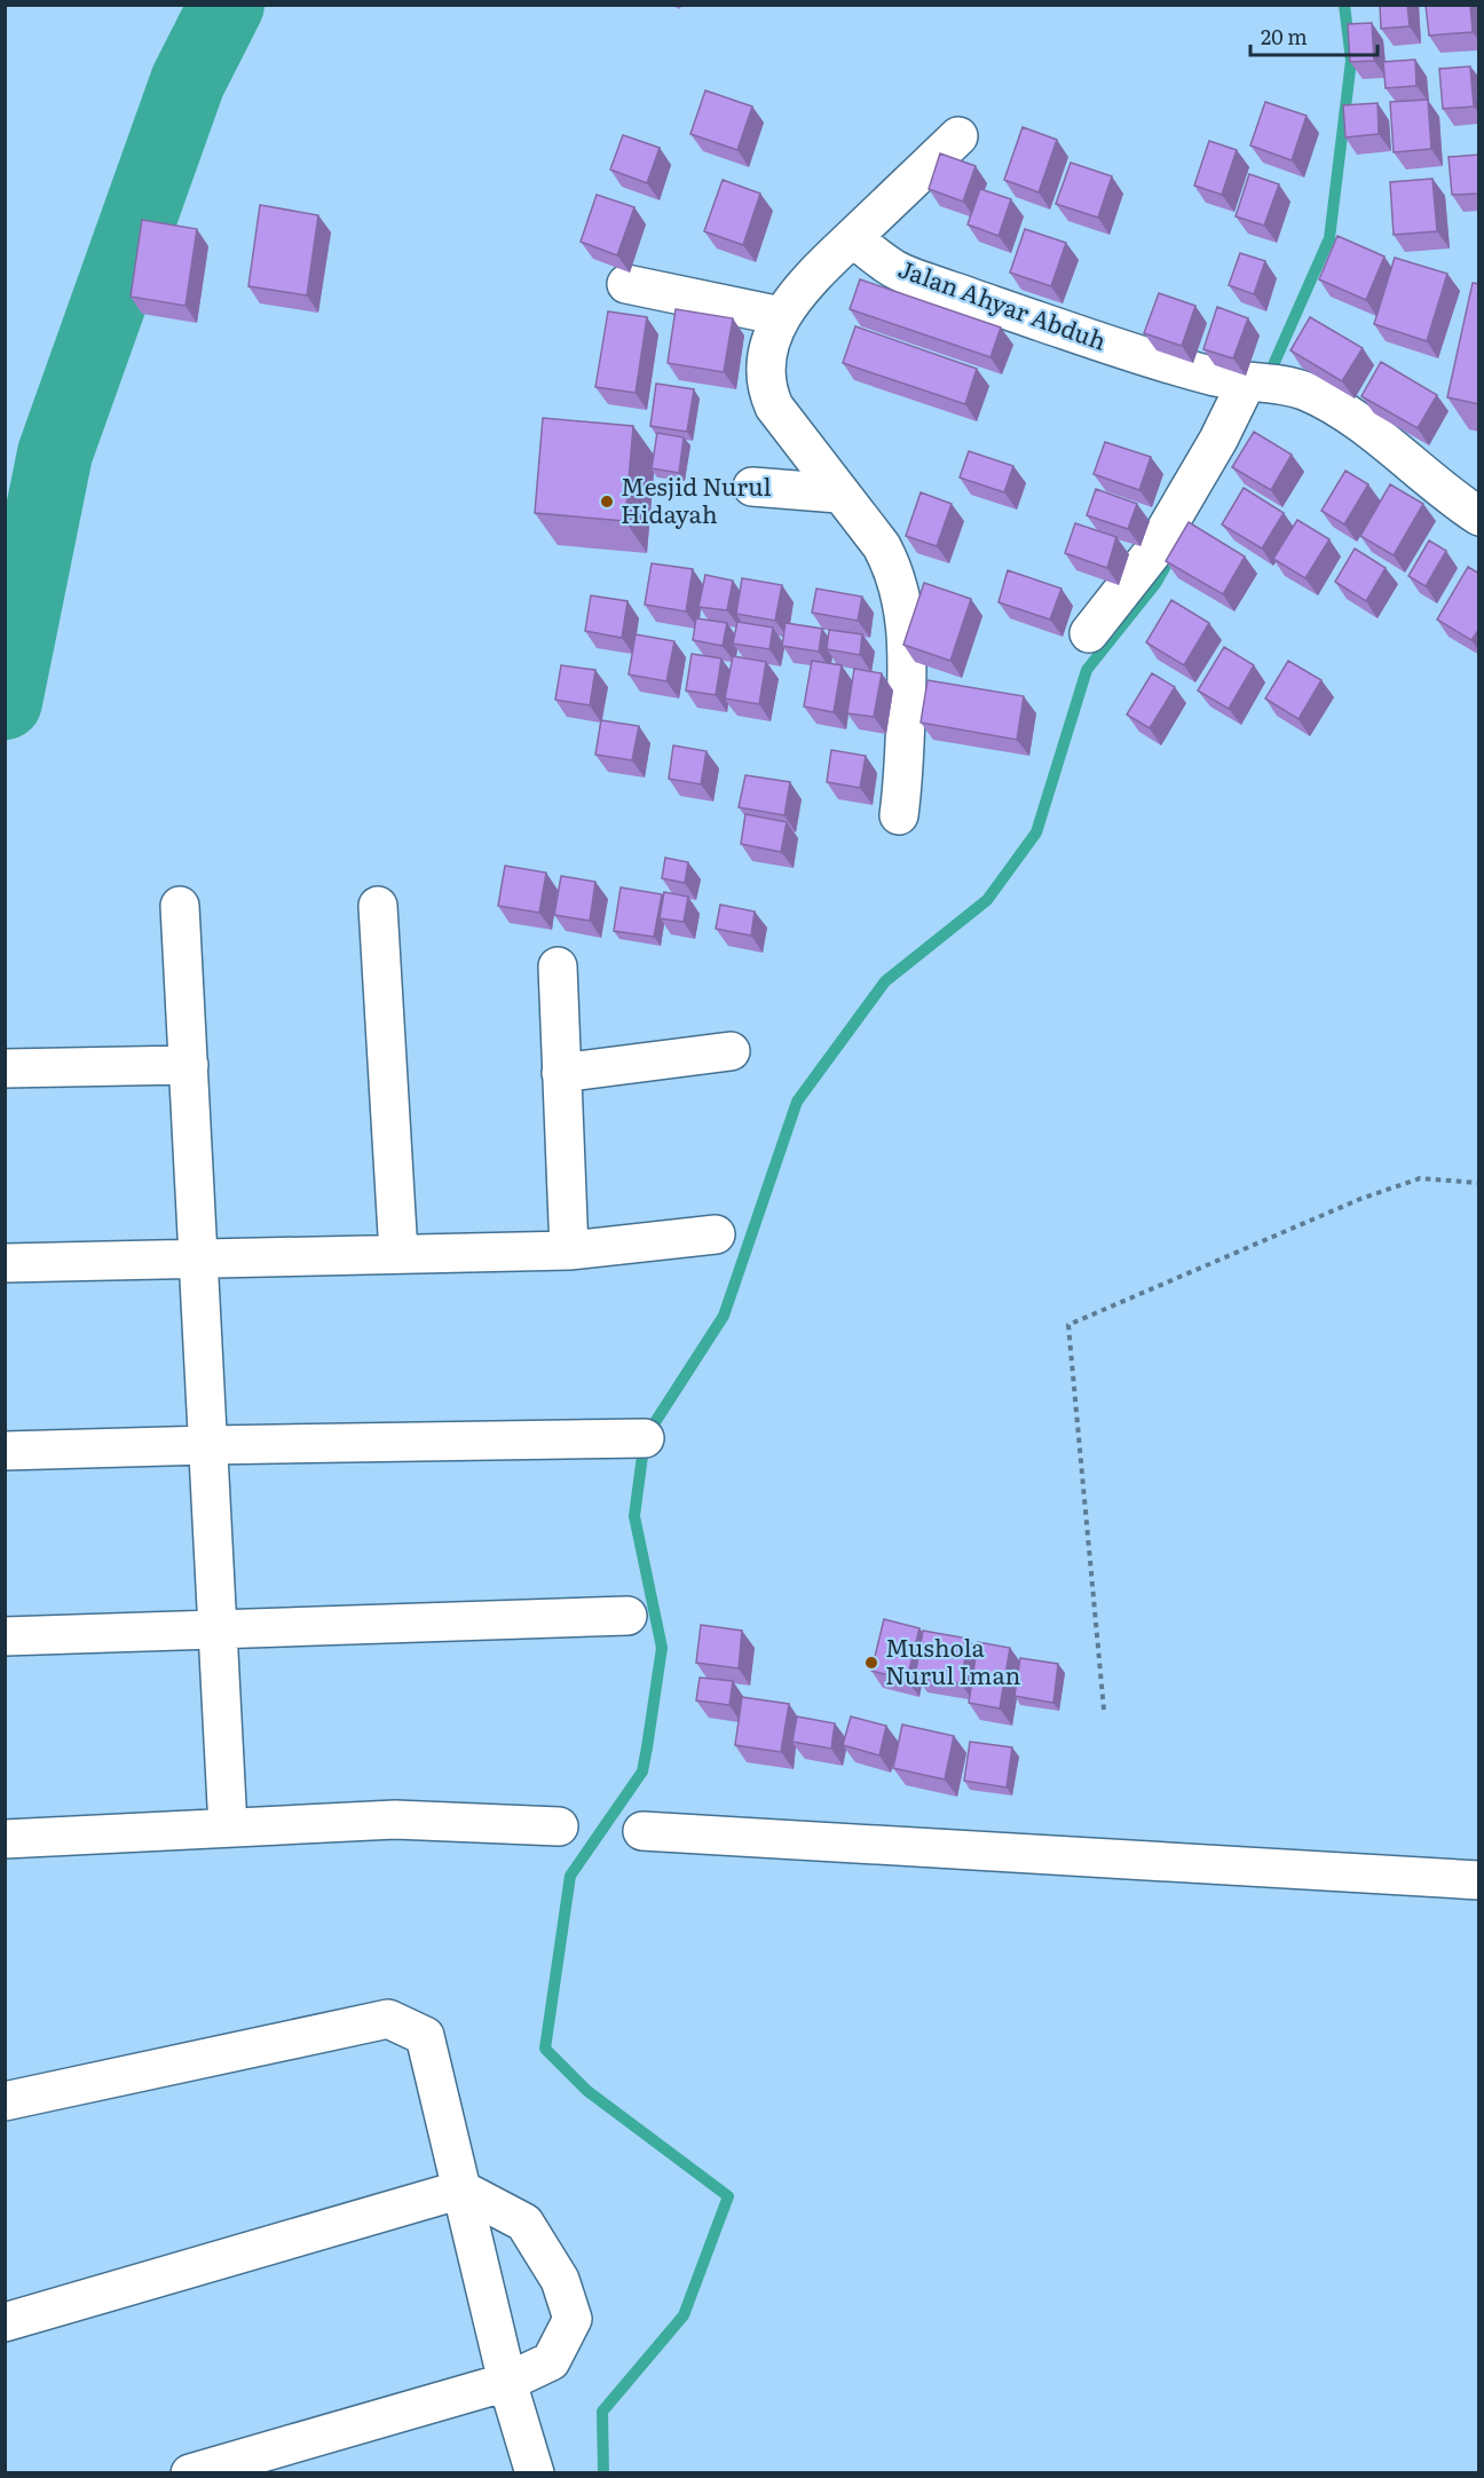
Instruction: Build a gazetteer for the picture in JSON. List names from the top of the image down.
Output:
{
  "streets": {
    "street": ["Jalan Ahyar Abduh"]
  },
  "places": ["Mesjid Nurul Hidayah", "Mushola Nurul Iman"],
  "scale_bar": "20 m"
}
